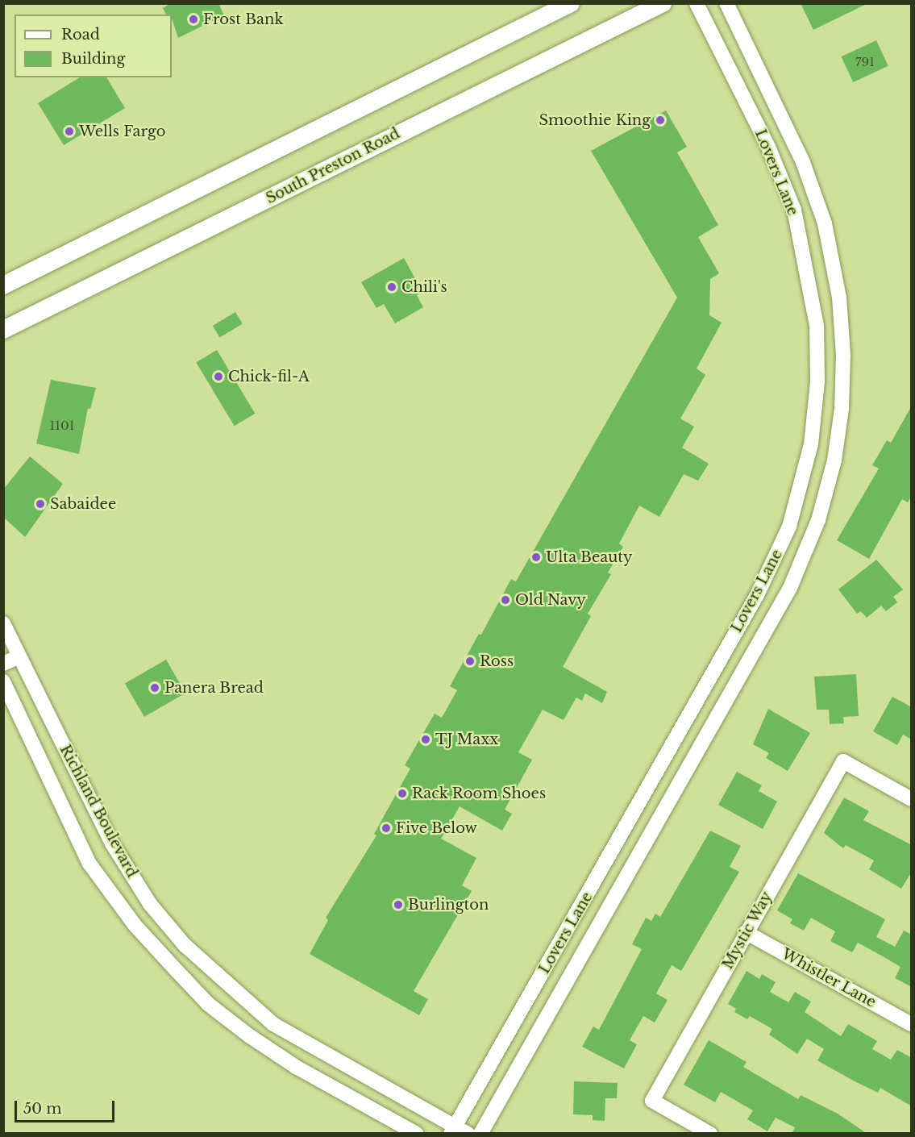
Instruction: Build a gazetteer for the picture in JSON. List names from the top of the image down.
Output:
{
  "streets": {
    "main road": ["South Preston Road"],
    "street": [
      "Lovers Lane",
      "Richland Boulevard",
      "Mystic Way",
      "Whistler Lane"
    ]
  },
  "crossings": [
    ["Lovers Lane", "Richland Boulevard"],
    ["Mystic Way", "Whistler Lane"]
  ],
  "places": [
    "Frost Bank",
    "Smoothie King",
    "Wells Fargo",
    "Chili's",
    "Chick-fil-A",
    "Sabaidee",
    "Ulta Beauty",
    "Old Navy",
    "Ross",
    "Panera Bread",
    "TJ Maxx",
    "Rack Room Shoes",
    "Five Below",
    "Burlington"
  ],
  "house_numbers": ["791", "1101"],
  "legend": ["Road", "Building"],
  "scale_bar": "50 m"
}
